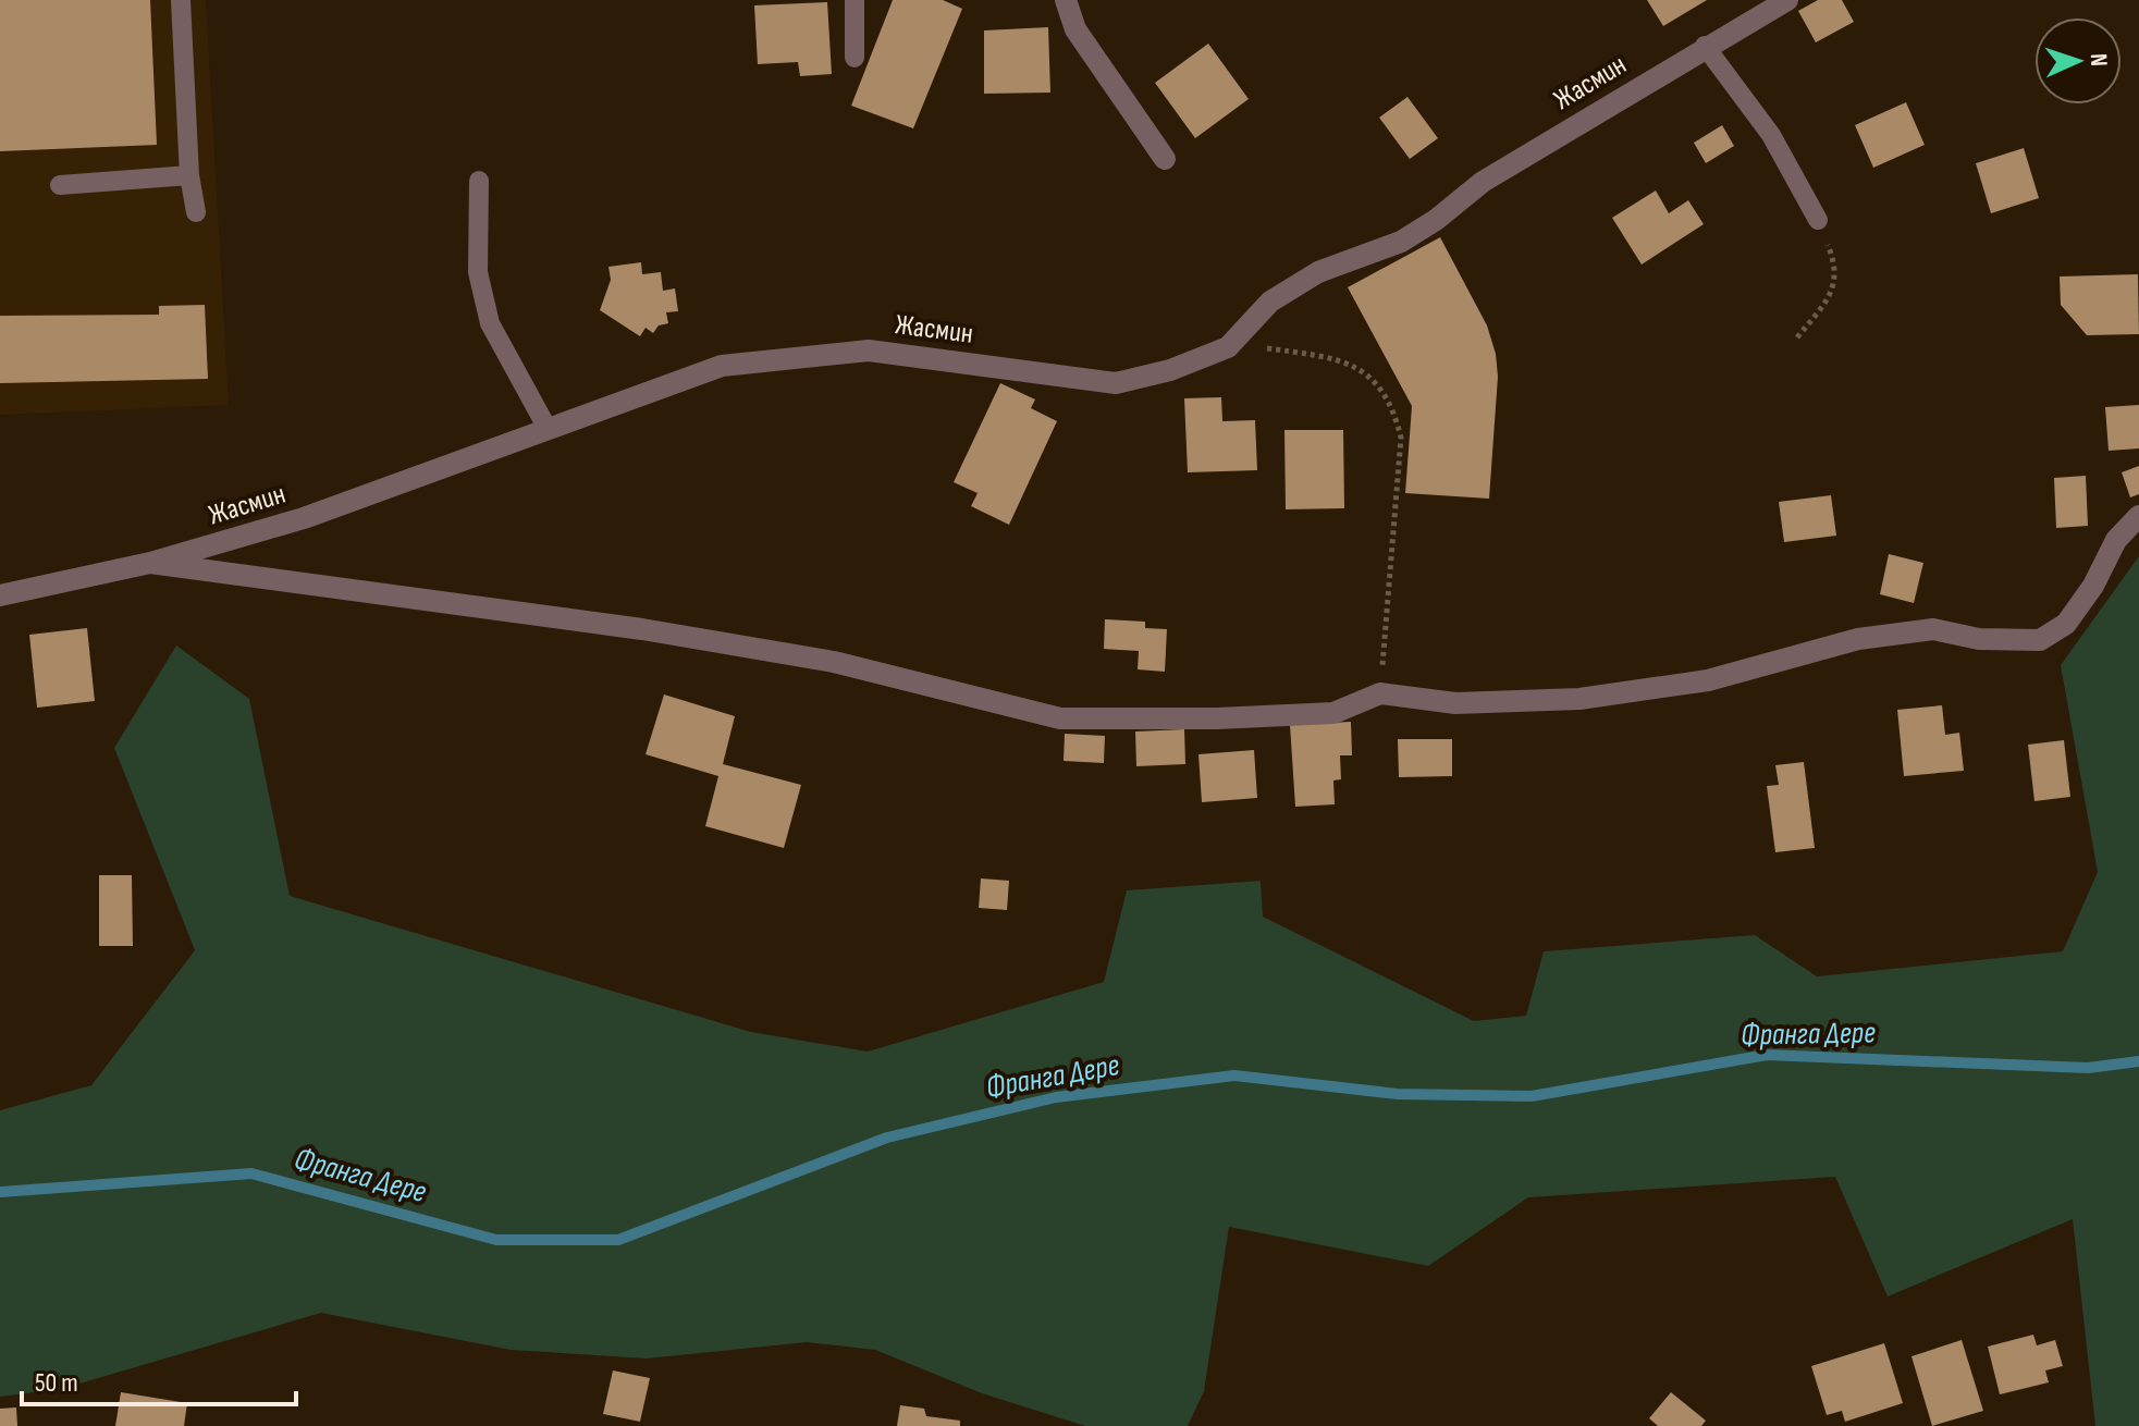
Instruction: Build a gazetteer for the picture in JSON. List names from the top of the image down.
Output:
{
  "streets": {
    "street": ["Жасмин"]
  },
  "water": ["Франга Дере"],
  "scale_bar": "50 m",
  "north": "right"
}
